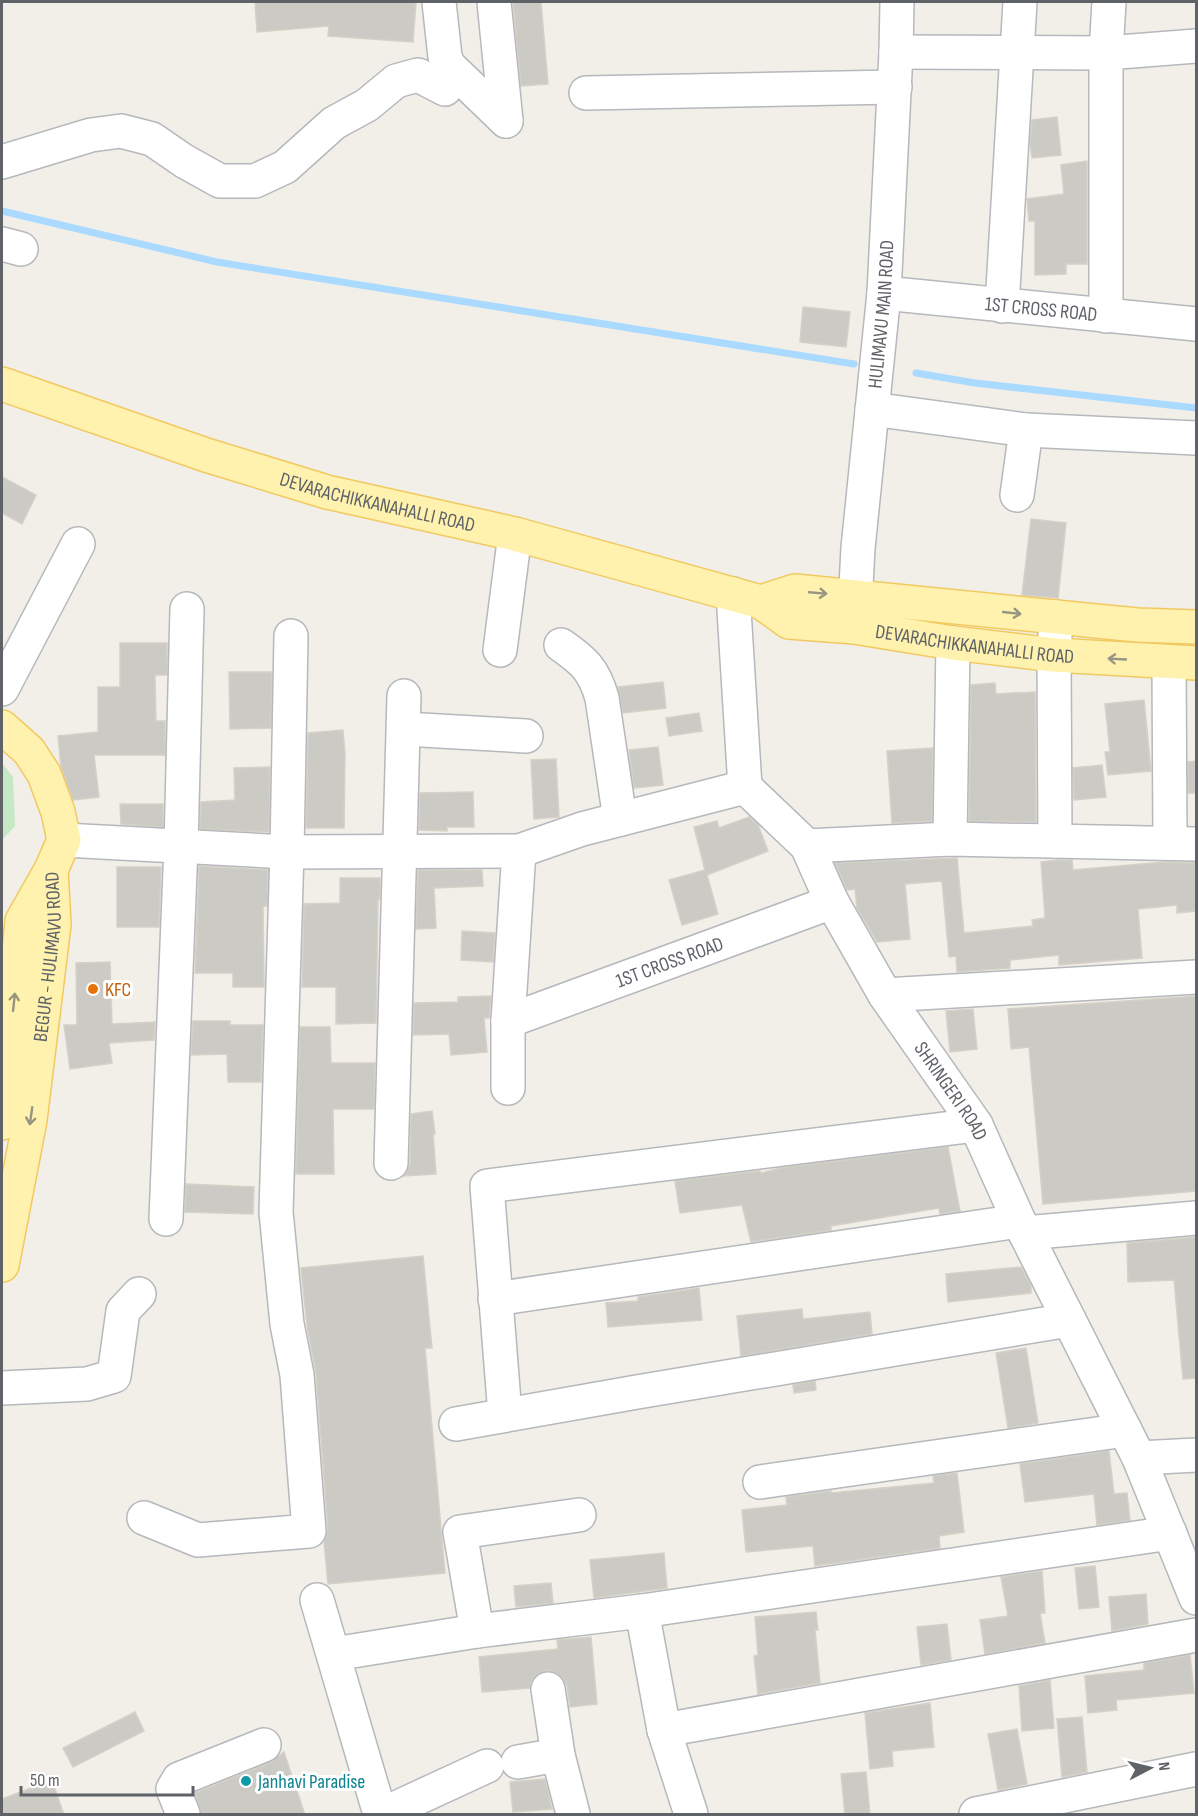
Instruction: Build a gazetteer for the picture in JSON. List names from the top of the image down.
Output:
{
  "streets": {
    "main road": ["DEVARACHIKKANAHALLI ROAD", "BEGUR - HULIMAVU ROAD"],
    "street": ["1ST CROSS ROAD", "HULIMAVU MAIN ROAD", "SHRINGERI ROAD"]
  },
  "crossings": [
    ["1ST CROSS ROAD", "HULIMAVU MAIN ROAD"],
    ["1ST CROSS ROAD", "SHRINGERI ROAD"],
    ["HULIMAVU MAIN ROAD", "DEVARACHIKKANAHALLI ROAD"]
  ],
  "one_way": ["BEGUR - HULIMAVU ROAD"],
  "places": ["KFC", "Janhavi Paradise"],
  "scale_bar": "50 m",
  "north": "right"
}
